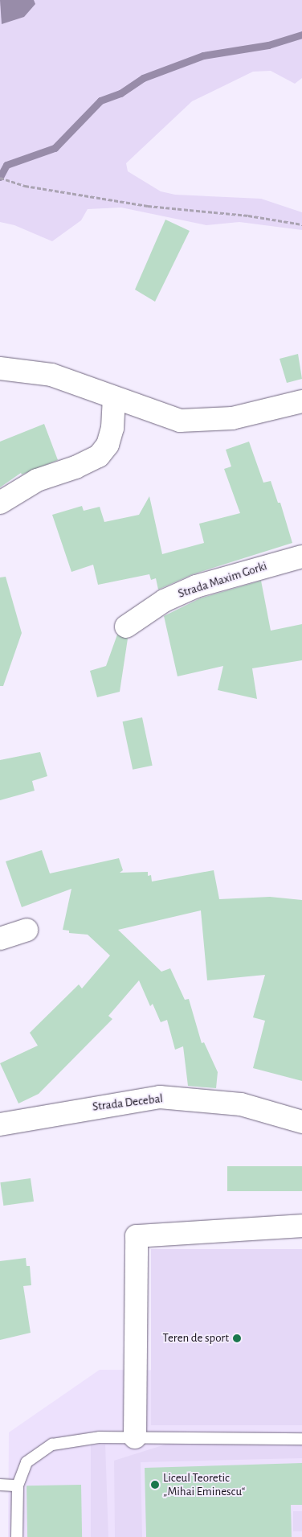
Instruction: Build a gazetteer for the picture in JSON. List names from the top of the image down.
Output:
{
  "streets": {
    "street": ["Strada Maxim Gorki", "Strada Decebal"]
  },
  "places": ["Teren de sport", "Liceul Teoretic „Mihai Eminescu“"]
}
